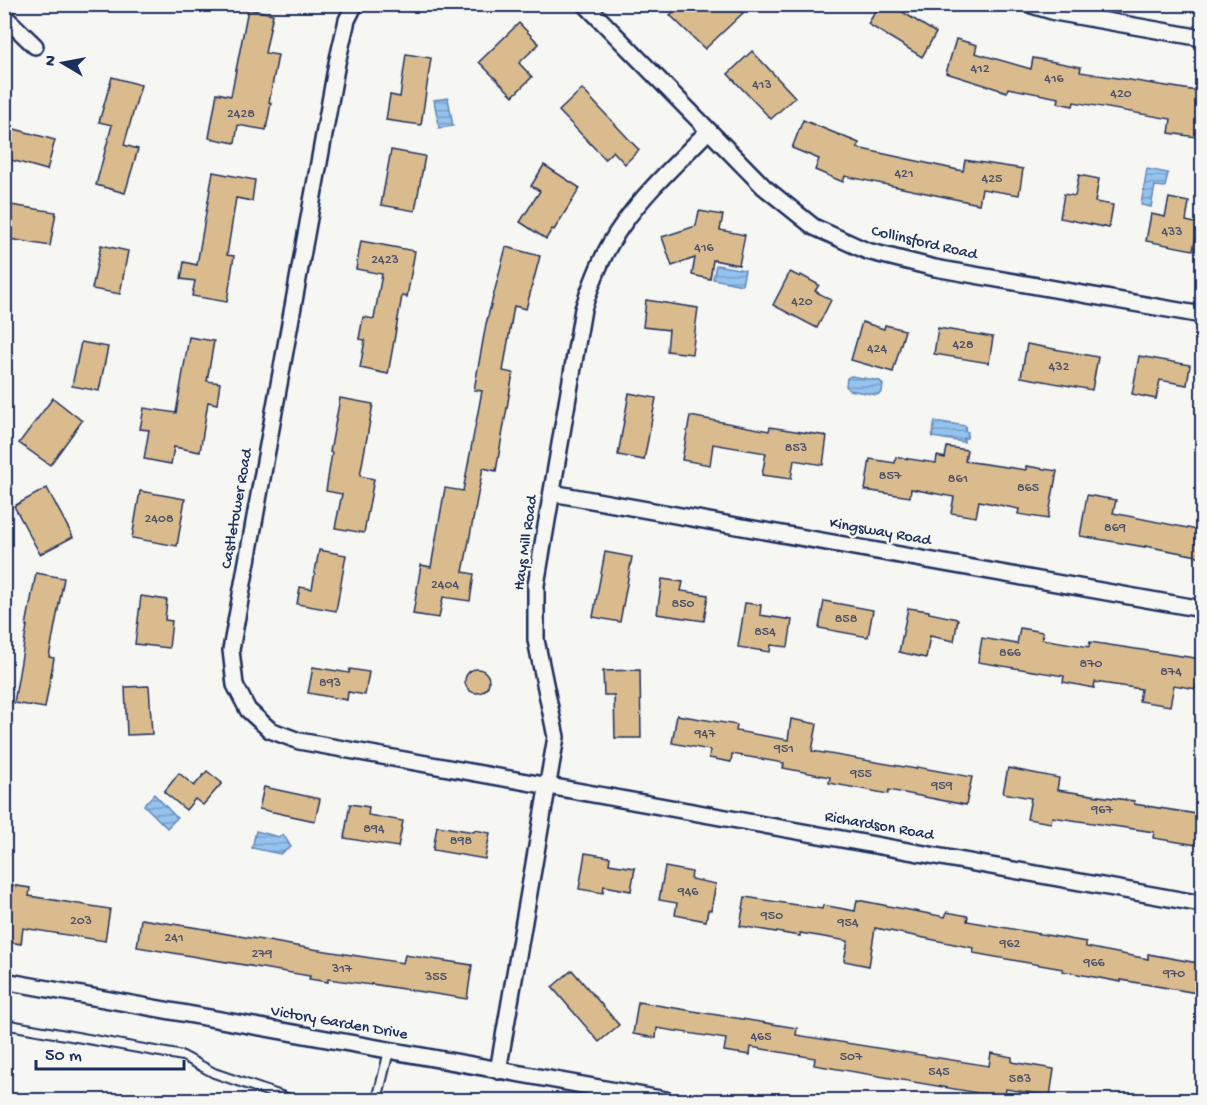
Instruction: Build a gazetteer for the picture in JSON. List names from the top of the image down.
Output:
{
  "streets": {
    "street": [
      "Collinsford Road",
      "Castletower Road",
      "Kingsway Road",
      "Hays Mill Road",
      "Richardson Road",
      "Victory Garden Drive"
    ]
  },
  "crossings": [
    ["Collinsford Road", "Hays Mill Road"],
    ["Castletower Road", "Hays Mill Road"],
    ["Castletower Road", "Richardson Road"],
    ["Kingsway Road", "Hays Mill Road"],
    ["Hays Mill Road", "Richardson Road"],
    ["Hays Mill Road", "Victory Garden Drive"]
  ],
  "house_numbers": [
    "412",
    "416",
    "413",
    "420",
    "2428",
    "421",
    "425",
    "433",
    "416",
    "2423",
    "420",
    "428",
    "424",
    "432",
    "853",
    "857",
    "861",
    "865",
    "2408",
    "869",
    "2404",
    "850",
    "858",
    "854",
    "866",
    "870",
    "874",
    "893",
    "947",
    "951",
    "955",
    "959",
    "967",
    "894",
    "898",
    "946",
    "950",
    "203",
    "954",
    "241",
    "962",
    "279",
    "966",
    "317",
    "970",
    "355",
    "465",
    "507",
    "545",
    "583"
  ],
  "scale_bar": "50 m",
  "north": "left"
}
